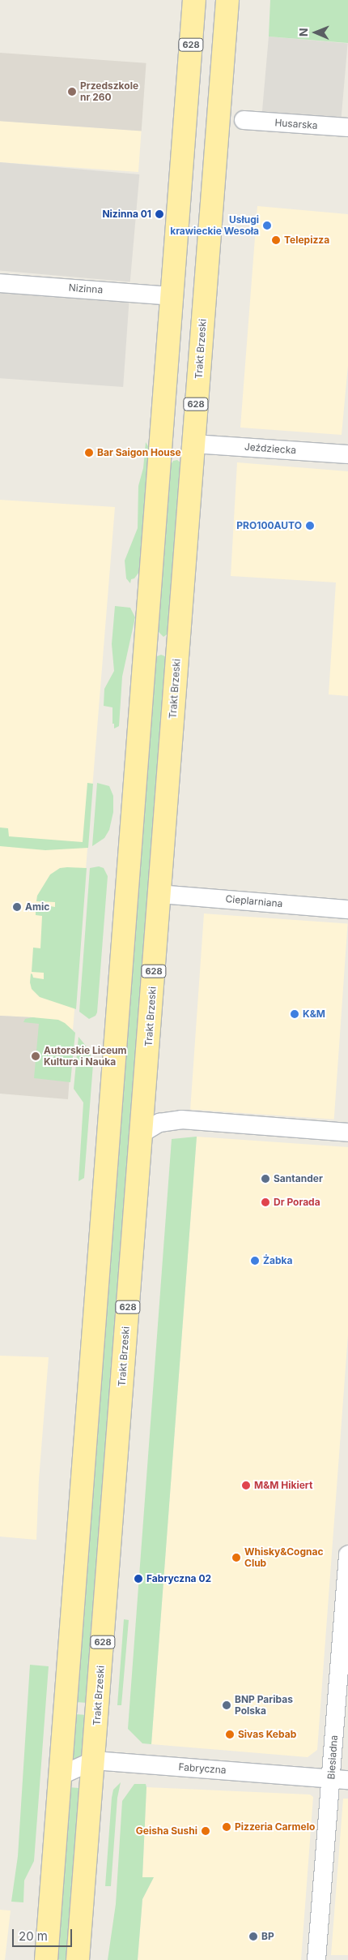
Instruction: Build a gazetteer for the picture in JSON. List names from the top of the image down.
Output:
{
  "streets": {
    "main road": ["628", "Trakt Brzeski"],
    "street": [
      "Husarska",
      "Nizinna",
      "Jeździecka",
      "Cieplarniana",
      "Biesiadna",
      "Fabryczna"
    ]
  },
  "crossings": [
    ["628", "Nizinna"],
    ["628", "Fabryczna"],
    ["Trakt Brzeski", "Jeździecka"],
    ["Trakt Brzeski", "Cieplarniana"],
    ["Trakt Brzeski", "Fabryczna"],
    ["Biesiadna", "Fabryczna"]
  ],
  "places": [
    "Przedszkole nr 260",
    "Nizinna 01",
    "Usługi krawieckie Wesoła",
    "Telepizza",
    "Bar Saigon House",
    "PRO100AUTO",
    "Amic",
    "K&M",
    "Autorskie Liceum Kultura i Nauka",
    "Santander",
    "Dr Porada",
    "Żabka",
    "M&M Hikiert",
    "Whisky&Cognac Club",
    "Fabryczna 02",
    "BNP Paribas Polska",
    "Sivas Kebab",
    "Pizzeria Carmelo",
    "Geisha Sushi",
    "BP"
  ],
  "scale_bar": "20 m",
  "north": "left"
}
